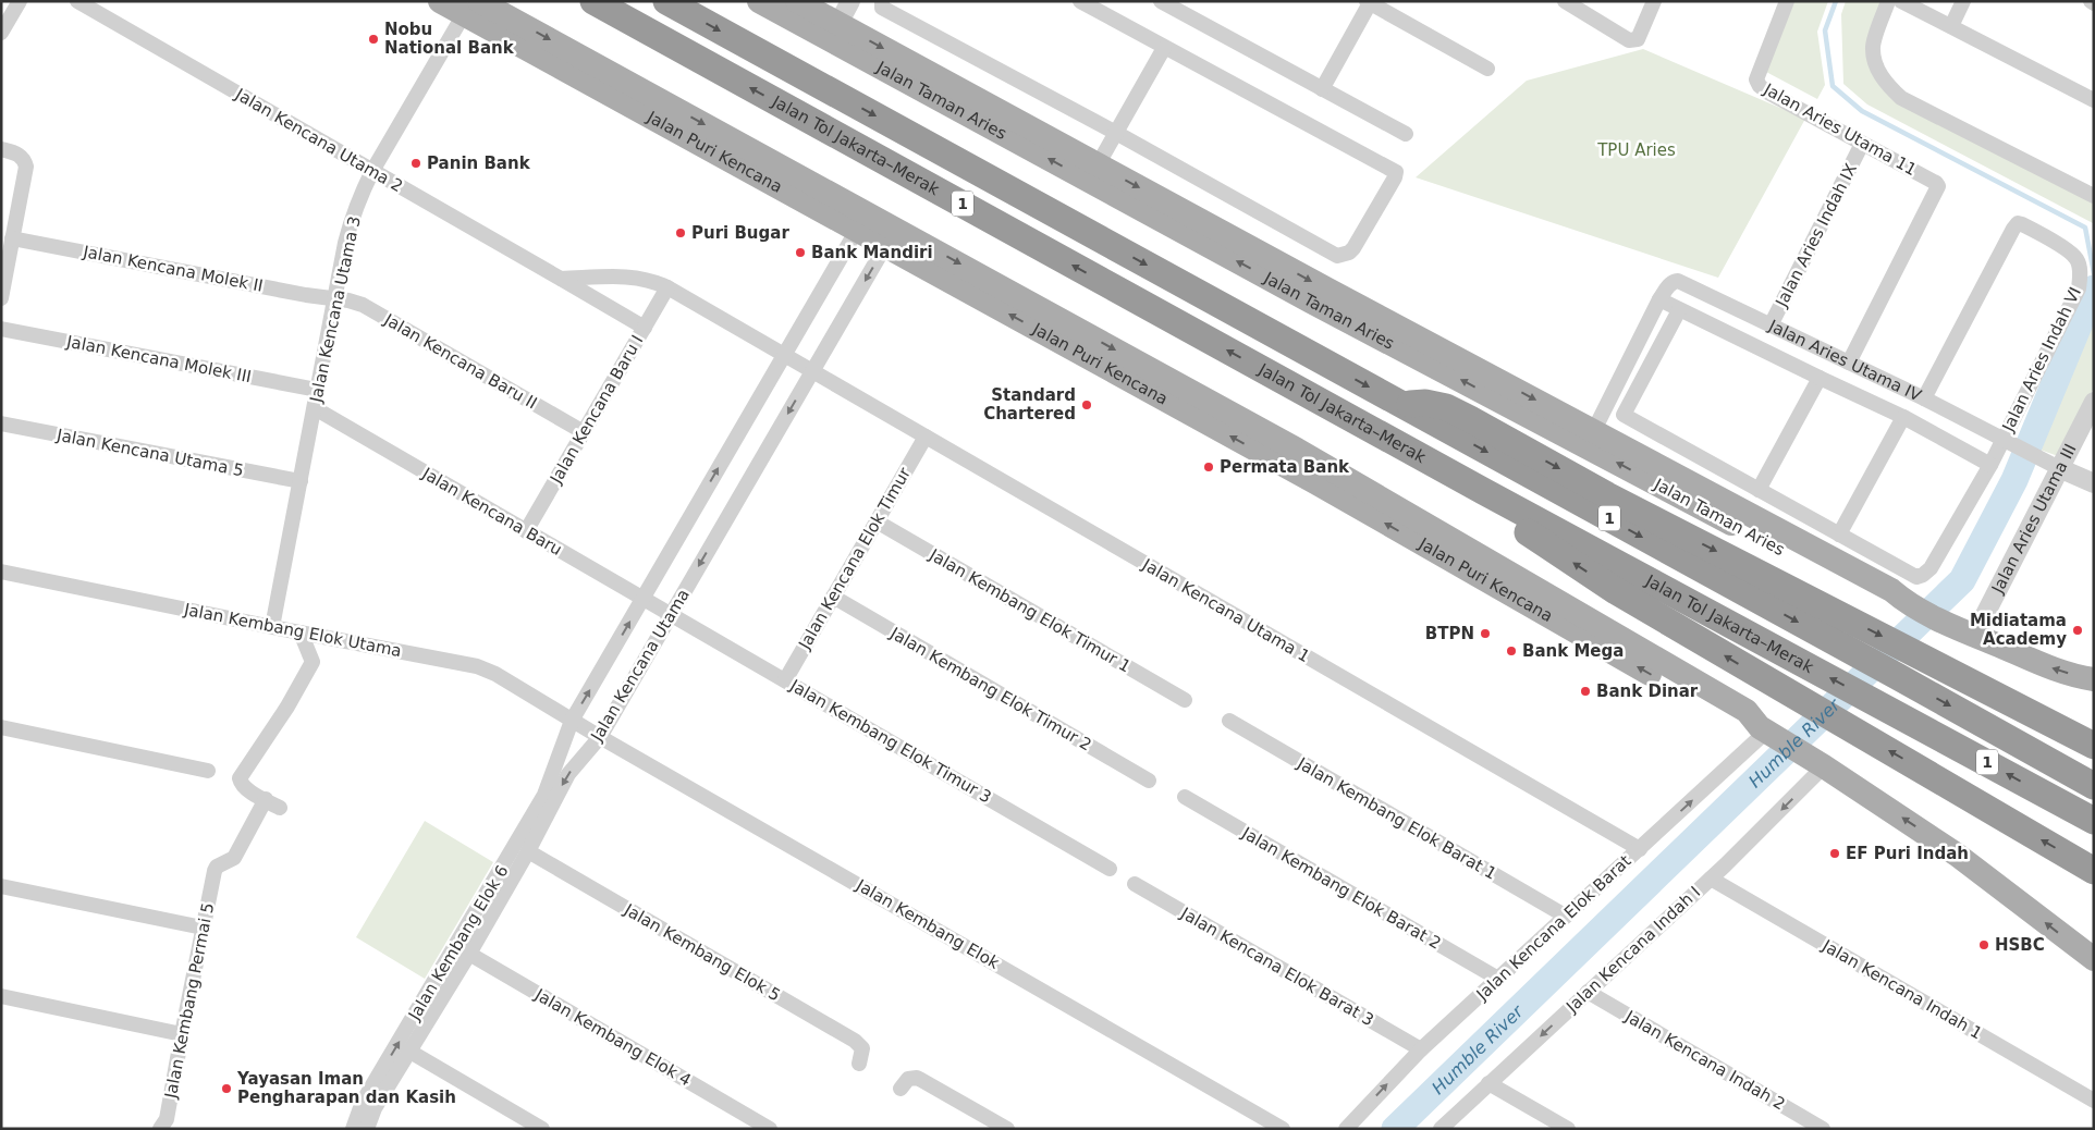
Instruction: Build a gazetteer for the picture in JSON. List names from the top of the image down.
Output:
{
  "streets": {
    "highway": ["Jalan Tol Jakarta–Merak", "1"],
    "main road": ["Jalan Taman Aries", "Jalan Puri Kencana"],
    "street": [
      "Jalan Aries Utama 11",
      "Jalan Kencana Utama 2",
      "Jalan Aries Indah IX",
      "Jalan Kencana Molek II",
      "Jalan Kencana Utama 3",
      "Jalan Kencana Molek III",
      "Jalan Aries Indah VI",
      "Jalan Aries Utama IV",
      "Jalan Kencana Baru II",
      "Jalan Kencana Baru I",
      "Jalan Kencana Utama 5",
      "Jalan Kencana Baru",
      "Jalan Aries Utama III",
      "Jalan Kencana Elok Timur",
      "Jalan Kembang Elok Timur 1",
      "Jalan Kencana Utama 1",
      "Jalan Kembang Elok Utama",
      "Jalan Kencana Utama",
      "Jalan Kembang Elok Timur 2",
      "Jalan Kembang Elok Timur 3",
      "Jalan Kembang Elok Barat 1",
      "Jalan Kembang Elok Barat 2",
      "Jalan Kembang Elok",
      "Jalan Kencana Elok Barat",
      "Jalan Kembang Elok 6",
      "Jalan Kencana Indah I",
      "Jalan Kembang Elok 5",
      "Jalan Kencana Elok Barat 3",
      "Jalan Kencana Indah 1",
      "Jalan Kembang Permai 5",
      "Jalan Kembang Elok 4",
      "Jalan Kencana Indah 2"
    ]
  },
  "crossings": [
    ["Jalan Taman Aries", "Jalan Aries Utama III"],
    ["Jalan Aries Utama 11", "Jalan Aries Indah IX"],
    ["Jalan Aries Utama 11", "Jalan Aries Utama IV"],
    ["Jalan Kencana Utama 2", "Jalan Kencana Utama 3"],
    ["Jalan Kencana Utama 2", "Jalan Kencana Baru I"],
    ["Jalan Tol Jakarta–Merak", "1"],
    ["Jalan Puri Kencana", "Jalan Kencana Utama 3"],
    ["Jalan Puri Kencana", "Jalan Kencana Utama"],
    ["Jalan Puri Kencana", "Jalan Kencana Elok Barat"],
    ["Jalan Puri Kencana", "Jalan Kencana Indah I"],
    ["Jalan Aries Indah IX", "Jalan Aries Utama IV"],
    ["Jalan Kencana Molek II", "Jalan Kencana Utama 3"],
    ["Jalan Kencana Molek II", "Jalan Kencana Baru II"],
    ["Jalan Kencana Utama 3", "Jalan Kencana Molek III"],
    ["Jalan Kencana Utama 3", "Jalan Kencana Baru II"],
    ["Jalan Kencana Utama 3", "Jalan Kencana Utama 5"],
    ["Jalan Kencana Utama 3", "Jalan Kencana Baru"],
    ["Jalan Kencana Utama 3", "Jalan Kembang Elok Utama"],
    ["Jalan Aries Indah VI", "Jalan Aries Utama IV"],
    ["Jalan Aries Utama IV", "Jalan Aries Utama III"],
    ["Jalan Kencana Baru II", "Jalan Kencana Baru I"],
    ["Jalan Kencana Baru I", "Jalan Kencana Baru"],
    ["Jalan Kencana Baru", "Jalan Kencana Utama"],
    ["Jalan Kencana Baru", "Jalan Kembang Elok Timur 3"],
    ["Jalan Kencana Elok Timur", "Jalan Kembang Elok Timur 1"],
    ["Jalan Kencana Elok Timur", "Jalan Kencana Utama 1"],
    ["Jalan Kencana Elok Timur", "Jalan Kembang Elok Timur 2"],
    ["Jalan Kencana Elok Timur", "Jalan Kembang Elok Timur 3"],
    ["Jalan Kencana Utama 1", "Jalan Kencana Utama"],
    ["Jalan Kencana Utama 1", "Jalan Kencana Elok Barat"],
    ["Jalan Kembang Elok Utama", "Jalan Kencana Utama"],
    ["Jalan Kembang Elok Utama", "Jalan Kembang Elok"],
    ["Jalan Kencana Utama", "Jalan Kembang Elok Timur 3"],
    ["Jalan Kencana Utama", "Jalan Kembang Elok"],
    ["Jalan Kencana Utama", "Jalan Kembang Elok 6"],
    ["Jalan Kencana Utama", "Jalan Kembang Elok 5"],
    ["Jalan Kembang Elok Barat 1", "Jalan Kencana Elok Barat"],
    ["Jalan Kembang Elok Barat 2", "Jalan Kencana Elok Barat"],
    ["Jalan Kencana Elok Barat", "Jalan Kencana Elok Barat 3"],
    ["Jalan Kembang Elok 6", "Jalan Kembang Elok 5"],
    ["Jalan Kembang Elok 6", "Jalan Kembang Elok 4"],
    ["Jalan Kencana Indah I", "Jalan Kencana Indah 1"],
    ["Jalan Kencana Indah I", "Jalan Kencana Indah 2"]
  ],
  "one_way": ["Jalan Kencana Elok Barat", "Jalan Kencana Indah I"],
  "water": ["Humble River"],
  "parks": ["TPU Aries"],
  "places": [
    "Nobu National Bank",
    "Panin Bank",
    "Puri Bugar",
    "Bank Mandiri",
    "Standard Chartered",
    "Permata Bank",
    "Midiatama Academy",
    "BTPN",
    "Bank Mega",
    "Bank Dinar",
    "EF Puri Indah",
    "HSBC",
    "Yayasan Iman Pengharapan dan Kasih"
  ]
}
